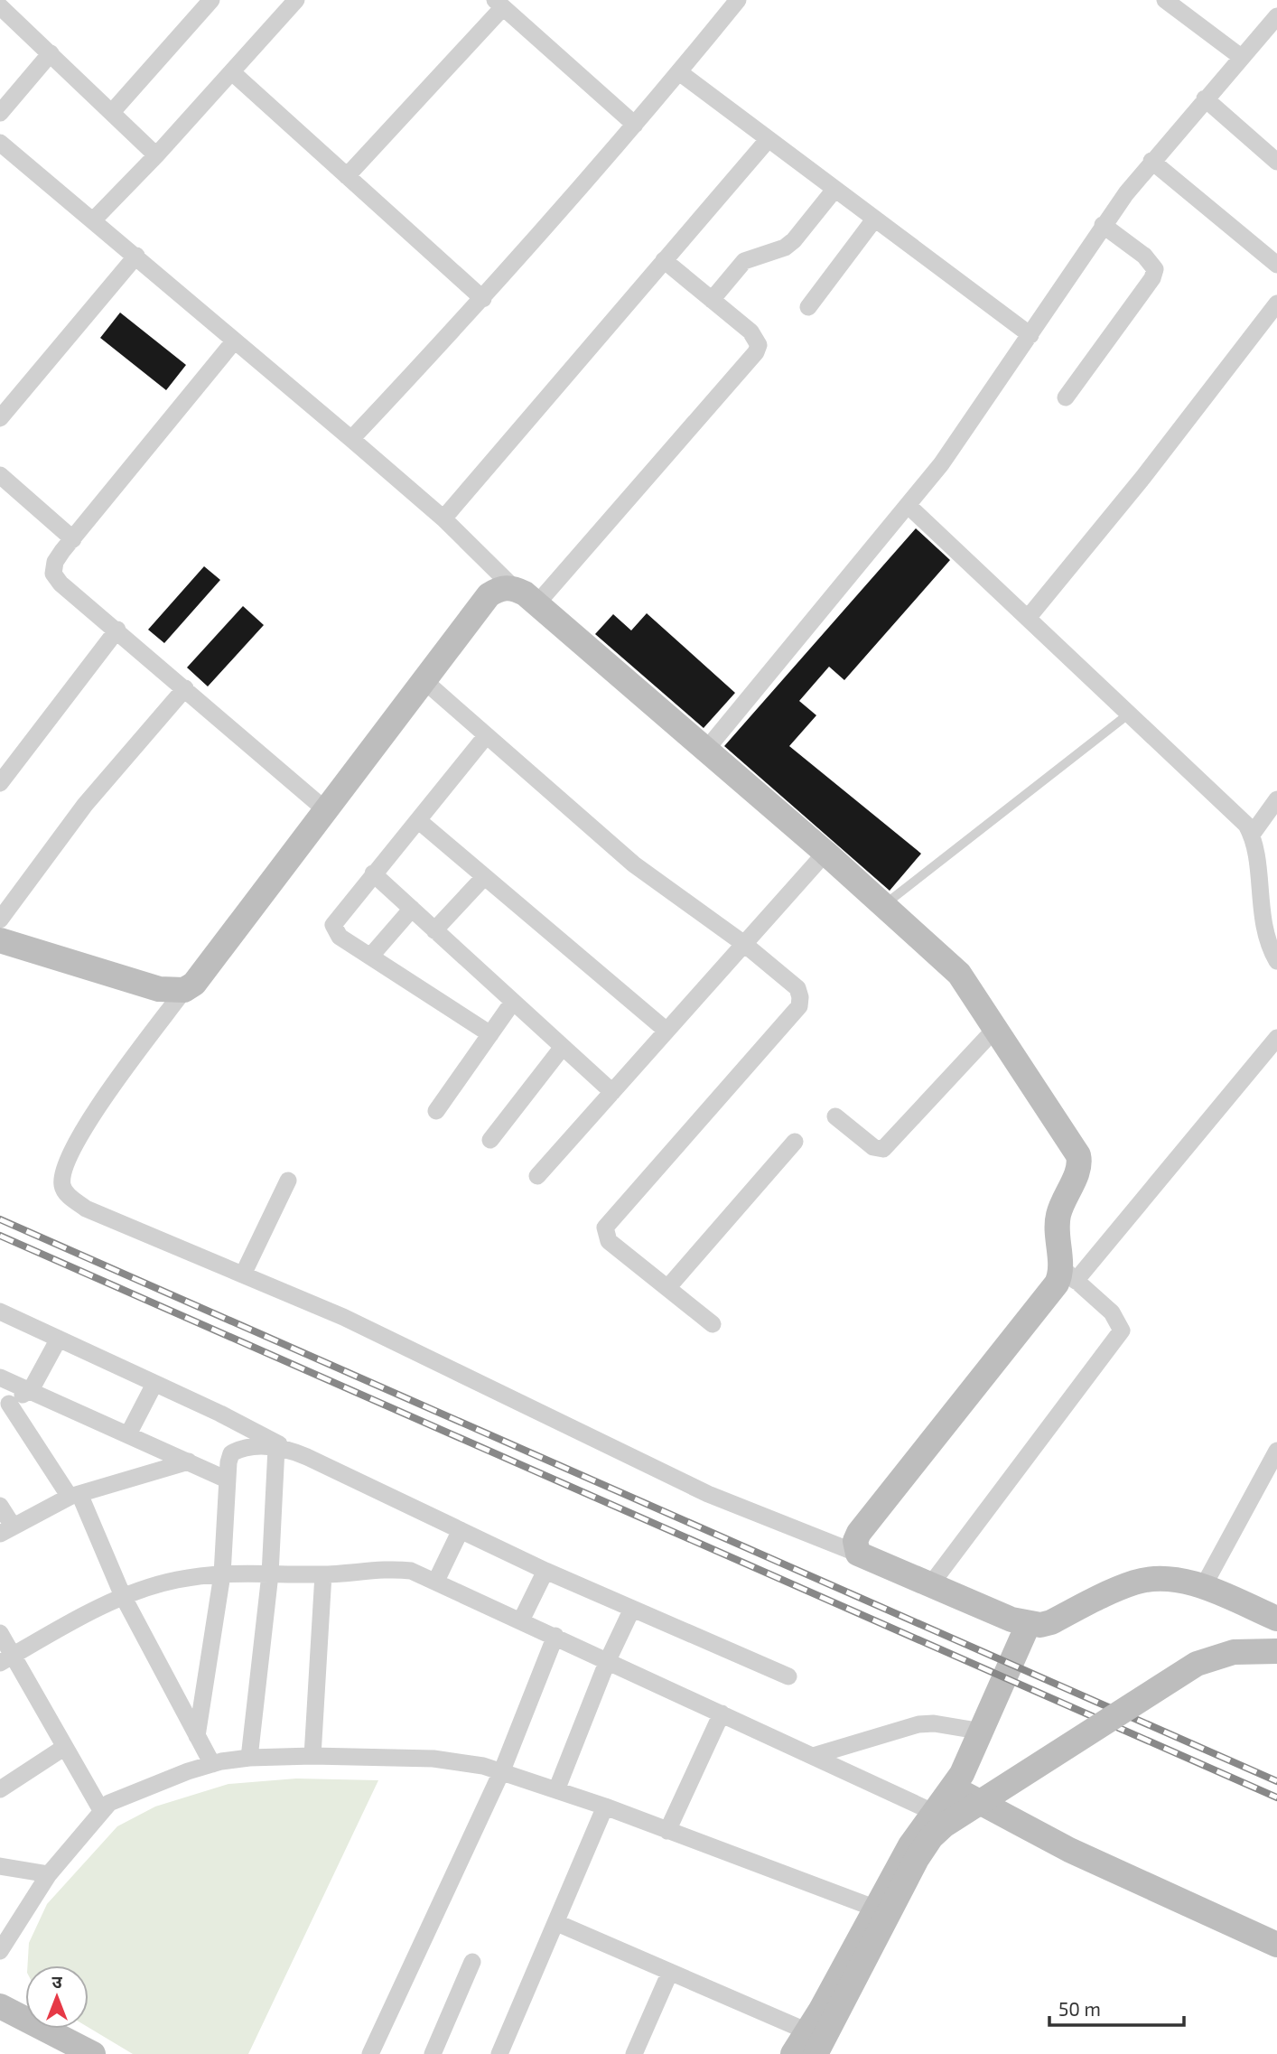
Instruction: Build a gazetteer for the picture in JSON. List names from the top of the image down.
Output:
{
  "scale_bar": "50 m",
  "north": "top"
}
